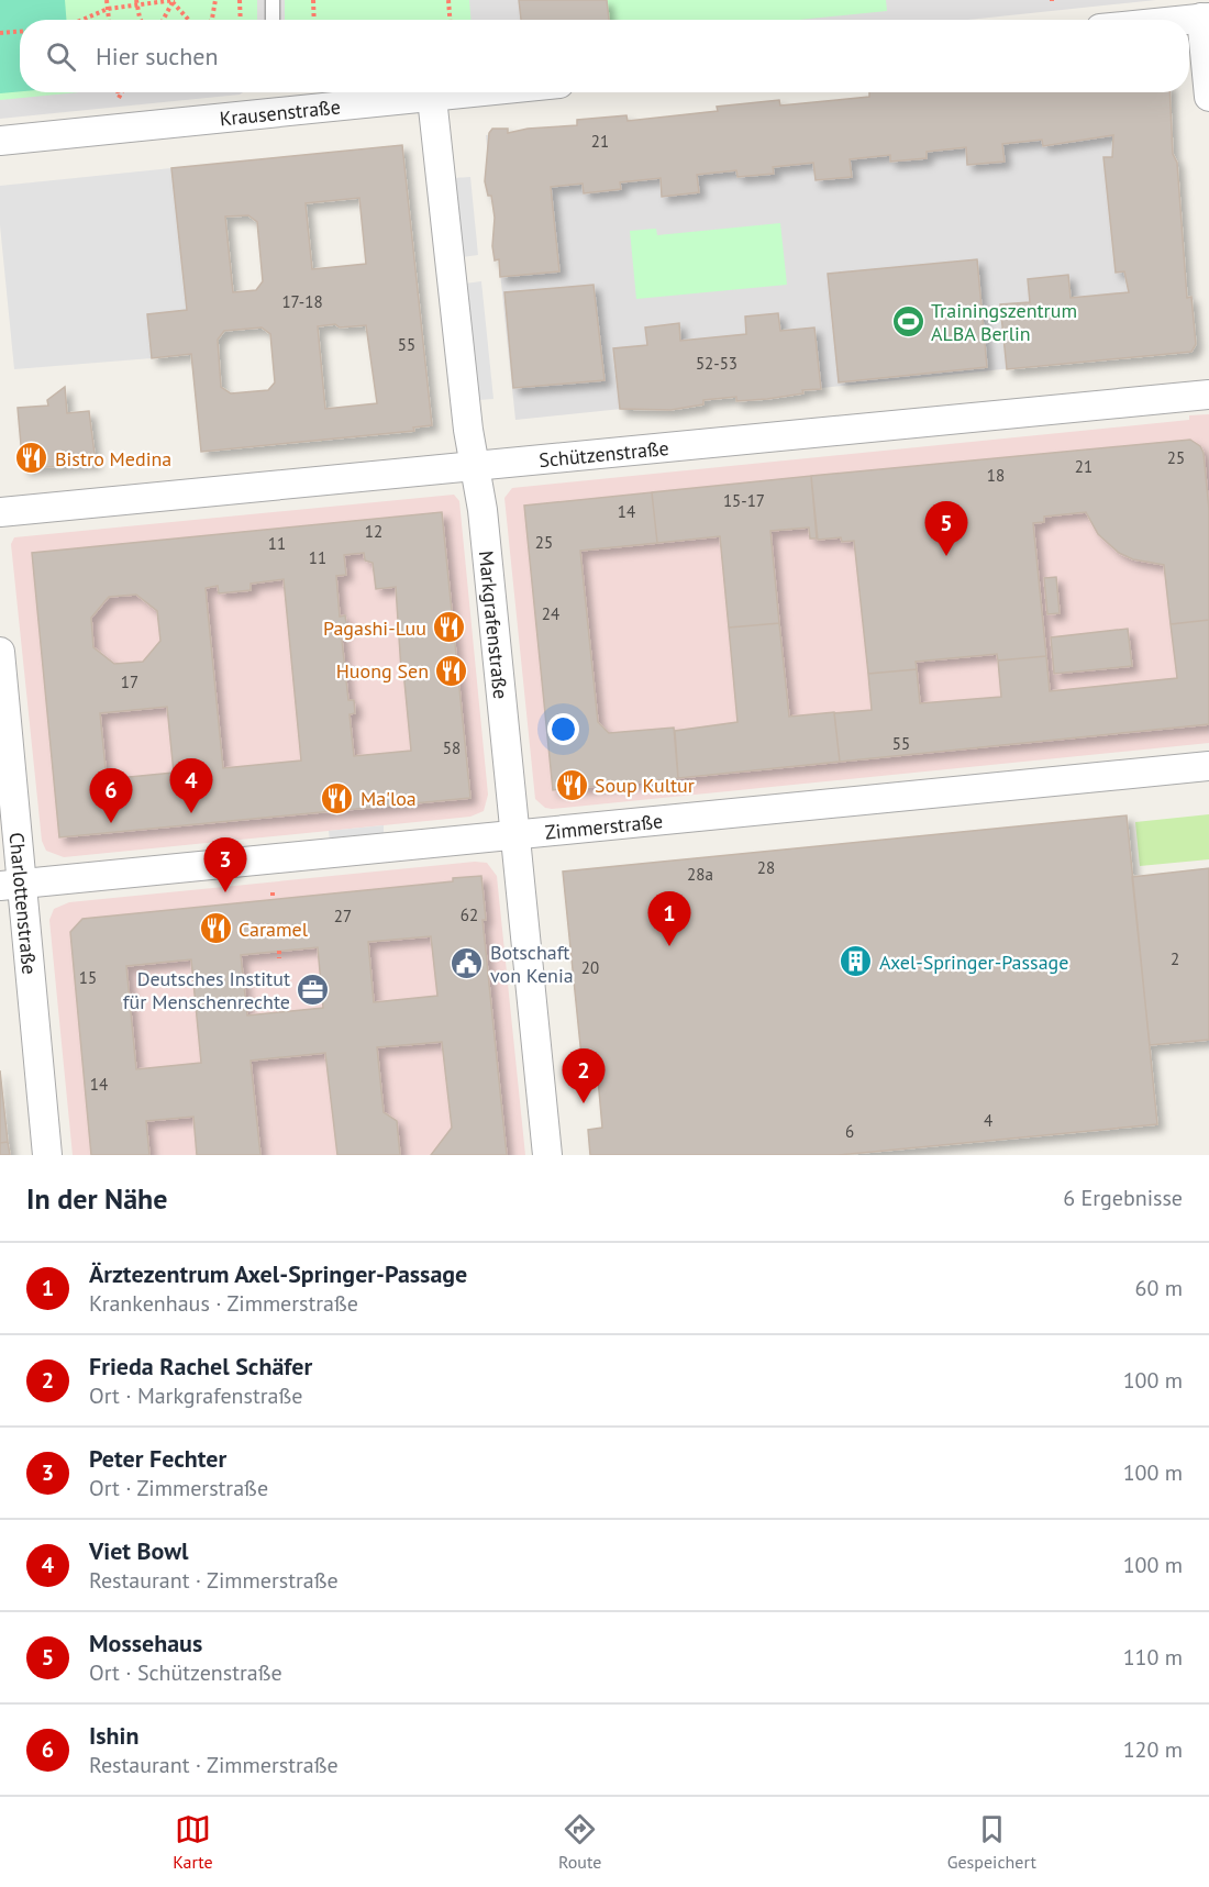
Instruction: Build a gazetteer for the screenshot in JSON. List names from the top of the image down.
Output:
{
  "streets": {
    "street": [
      "Krausenstraße",
      "Schützenstraße",
      "Markgrafenstraße",
      "Zimmerstraße",
      "Charlottenstraße"
    ]
  },
  "crossings": [
    ["Krausenstraße", "Markgrafenstraße"],
    ["Schützenstraße", "Markgrafenstraße"],
    ["Markgrafenstraße", "Zimmerstraße"],
    ["Zimmerstraße", "Charlottenstraße"]
  ],
  "places": {
    "sports": ["Trainingszentrum ALBA Berlin"],
    "restaurant": [
      "Bistro Medina",
      "Pagashi-Luu",
      "Huong Sen",
      "Soup Kultur",
      "Ma'loa",
      "Caramel"
    ],
    "building": ["Axel-Springer-Passage"],
    "public building": ["Botschaft von Kenia"],
    "office": ["Deutsches Institut für Menschenrechte"]
  },
  "house_numbers": [
    "21",
    "17-18",
    "55",
    "52-53",
    "25",
    "21",
    "18",
    "15-17",
    "14",
    "12",
    "25",
    "11",
    "11",
    "24",
    "17",
    "55",
    "58",
    "28",
    "28a",
    "62",
    "27",
    "2",
    "20",
    "15",
    "14",
    "4",
    "6"
  ],
  "page": {
    "search": "Hier suchen",
    "pins": [
      "5",
      "4",
      "6",
      "3",
      "1",
      "2"
    ],
    "heading": ["In der Nähe", "6 Ergebnisse"],
    "list": [
      {
        "mark": "1",
        "name": "Ärztezentrum Axel-Springer-Passage",
        "note": "Krankenhaus · Zimmerstraße",
        "value": "60 m"
      },
      {
        "mark": "2",
        "name": "Frieda Rachel Schäfer",
        "note": "Ort · Markgrafenstraße",
        "value": "100 m"
      },
      {
        "mark": "3",
        "name": "Peter Fechter",
        "note": "Ort · Zimmerstraße",
        "value": "100 m"
      },
      {
        "mark": "4",
        "name": "Viet Bowl",
        "note": "Restaurant · Zimmerstraße",
        "value": "100 m"
      },
      {
        "mark": "5",
        "name": "Mossehaus",
        "note": "Ort · Schützenstraße",
        "value": "110 m"
      },
      {
        "mark": "6",
        "name": "Ishin",
        "note": "Restaurant · Zimmerstraße",
        "value": "120 m"
      }
    ],
    "nav": ["Karte", "Route", "Gespeichert"]
  }
}
